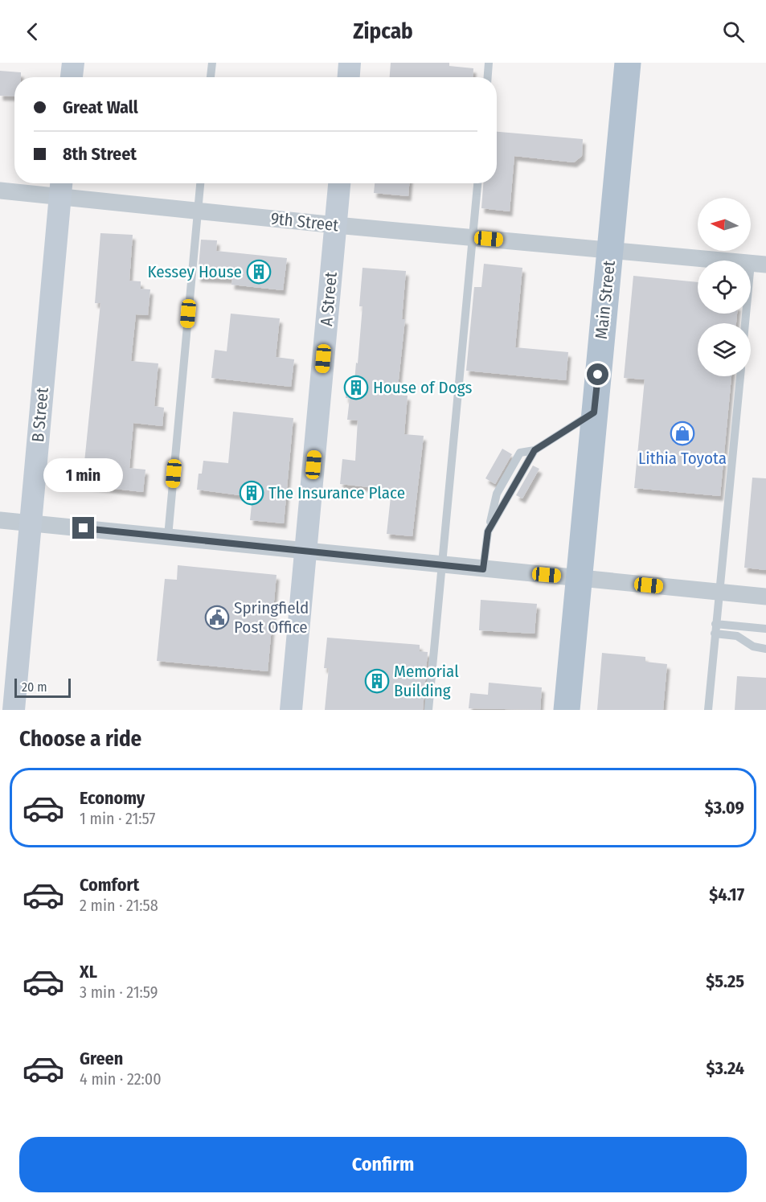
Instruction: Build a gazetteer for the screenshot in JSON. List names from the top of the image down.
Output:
{
  "streets": {
    "main road": ["Main Street"],
    "street": ["9th Street", "A Street", "B Street"]
  },
  "crossings": [
    ["9th Street", "A Street"],
    ["9th Street", "Main Street"],
    ["9th Street", "B Street"]
  ],
  "places": {
    "building": [
      "Kessey House",
      "House of Dogs",
      "The Insurance Place",
      "Memorial Building"
    ],
    "shop": ["Lithia Toyota"],
    "public building": ["Springfield Post Office"]
  },
  "scale_bar": "20 m",
  "north": "left",
  "page": {
    "header": "Zipcab",
    "banner": ["Great Wall", "8th Street"],
    "bubble": "1 min",
    "scale": "20 m",
    "heading": "Choose a ride",
    "list": [
      {
        "name": "Economy",
        "note": "1 min · 21:57",
        "value": "$3.09"
      },
      {
        "name": "Comfort",
        "note": "2 min · 21:58",
        "value": "$4.17"
      },
      {
        "name": "XL",
        "note": "3 min · 21:59",
        "value": "$5.25"
      },
      {
        "name": "Green",
        "note": "4 min · 22:00",
        "value": "$3.24"
      }
    ],
    "buttons": "Confirm"
  }
}
